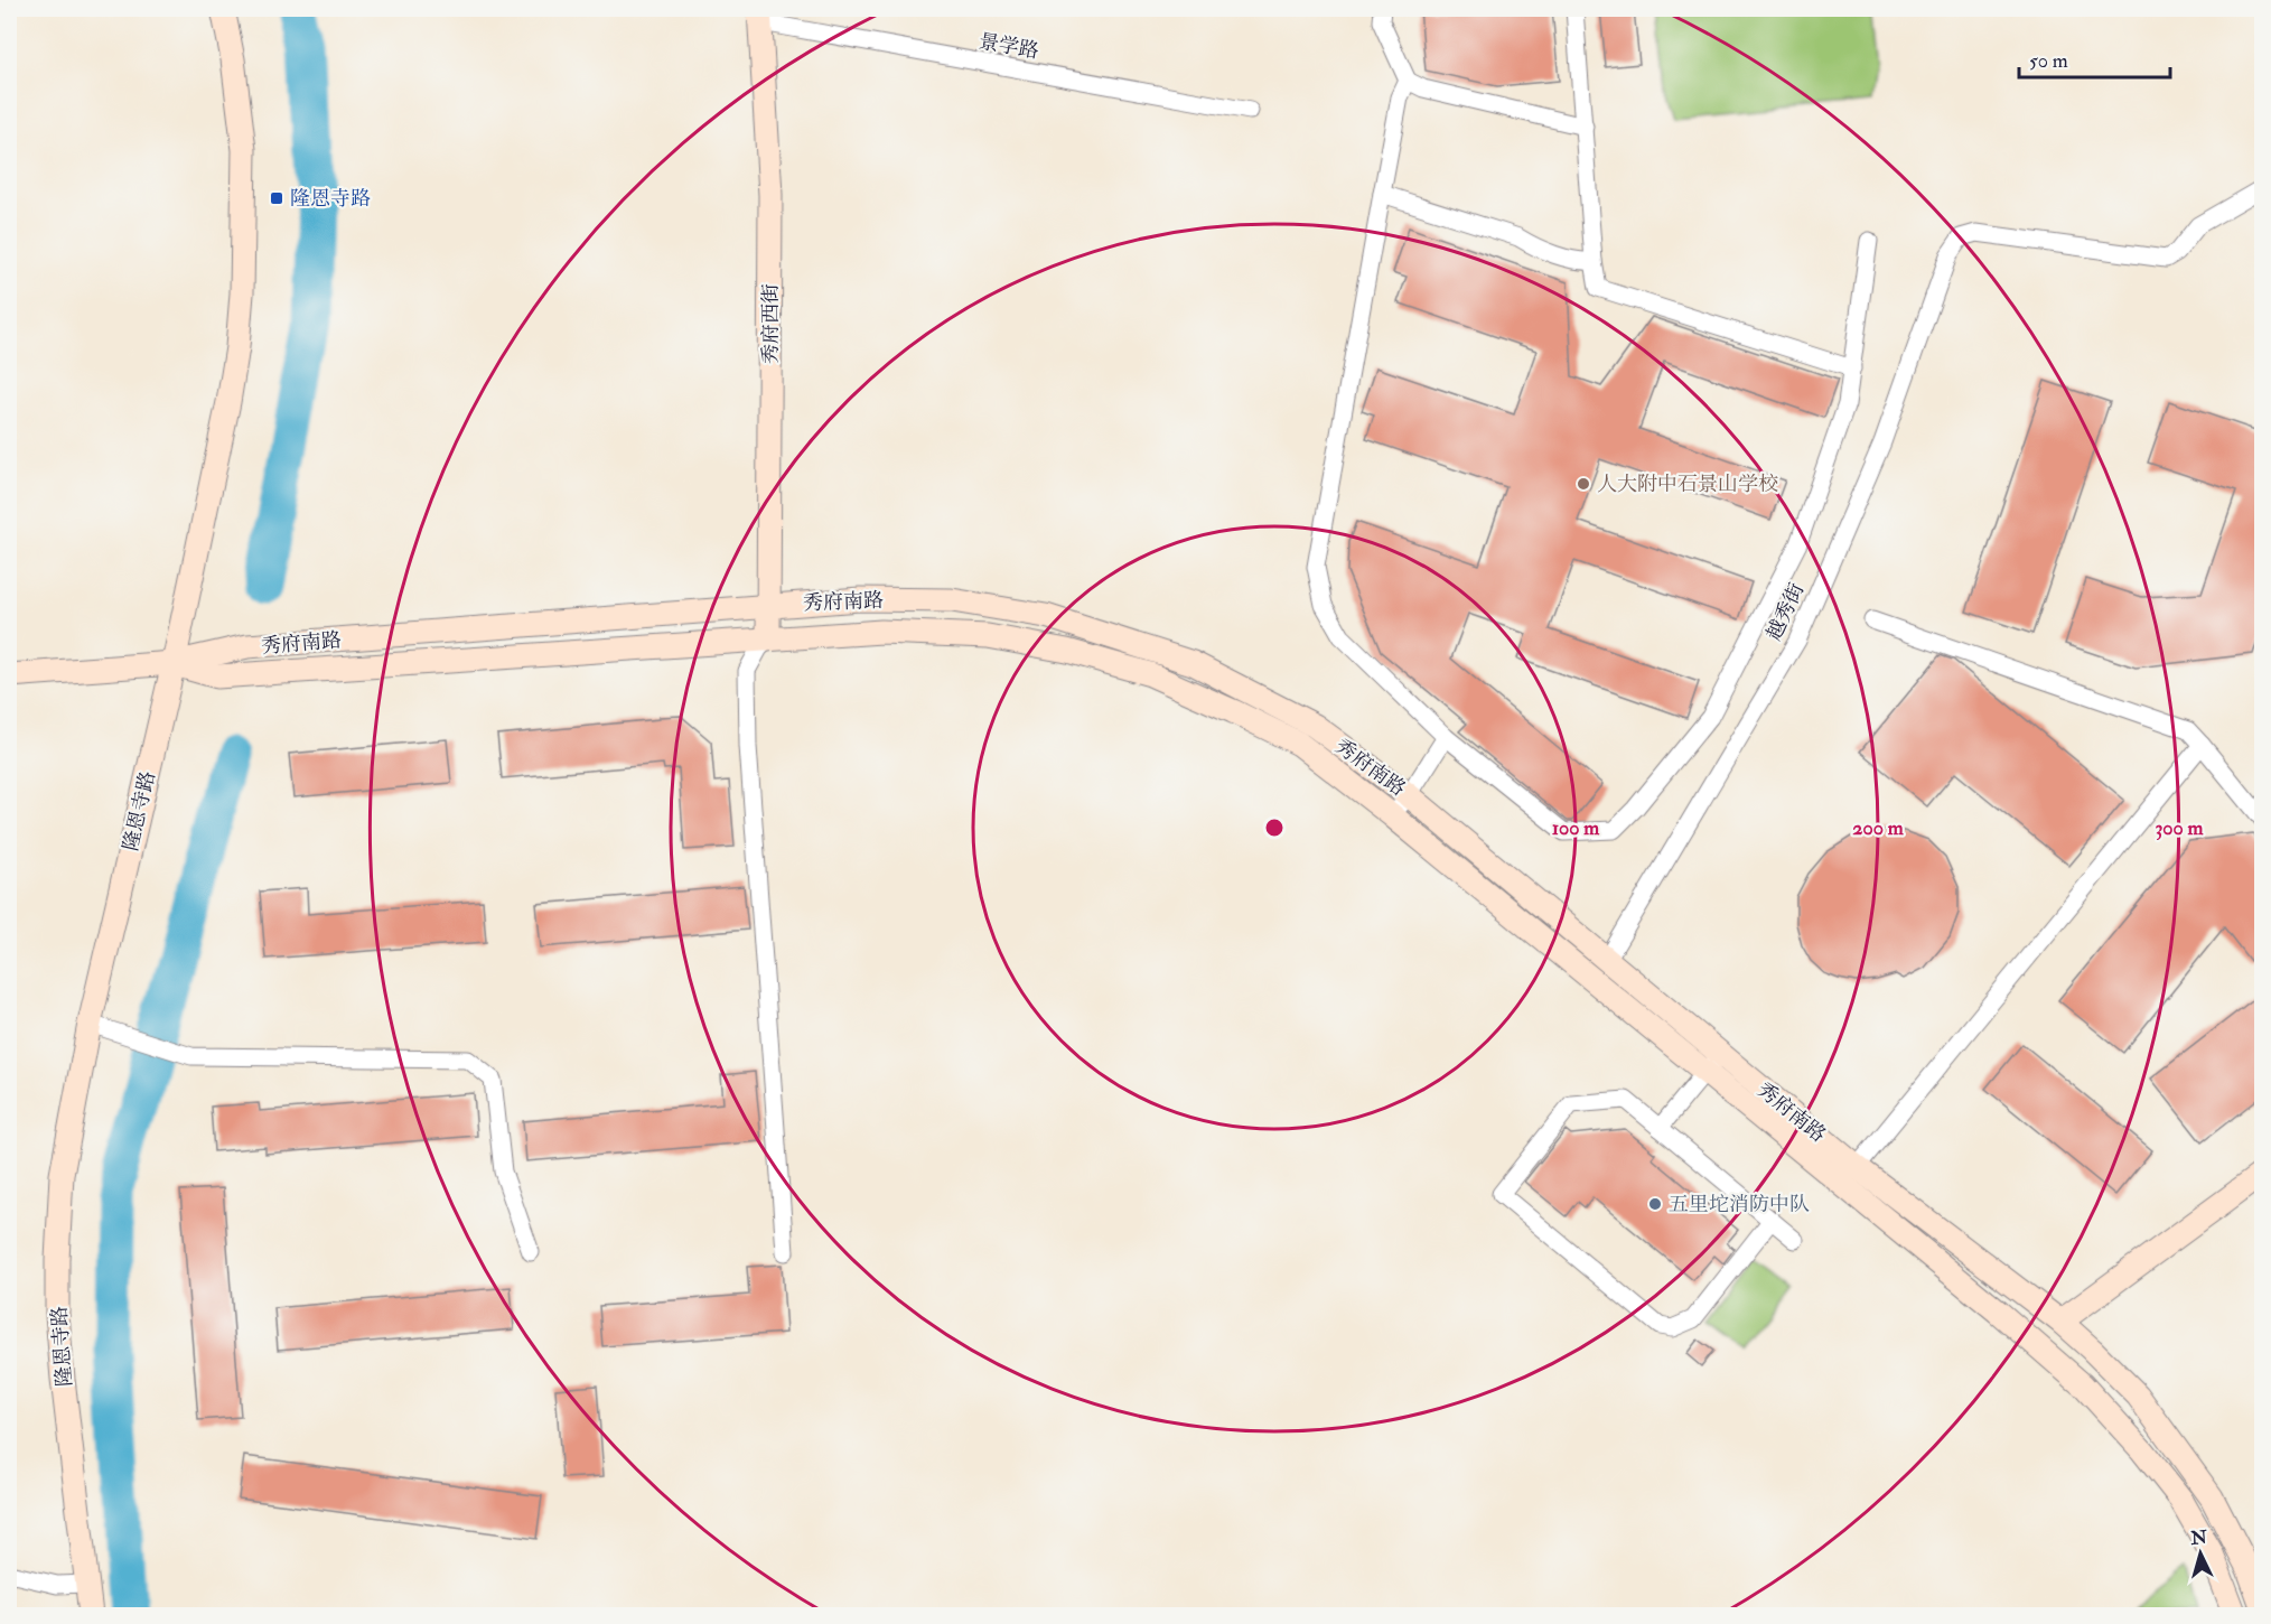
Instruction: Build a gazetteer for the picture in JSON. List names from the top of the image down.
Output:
{
  "streets": {
    "street": [
      "景学路",
      "秀府西街",
      "秀府南路",
      "越秀街",
      "隆恩寺路"
    ]
  },
  "crossings": [
    ["景学路", "秀府西街"],
    ["秀府西街", "秀府南路"],
    ["秀府南路", "越秀街"],
    ["秀府南路", "隆恩寺路"]
  ],
  "places": {
    "transit": ["隆恩寺路"],
    "other": ["人大附中石景山学校", "五里坨消防中队"]
  },
  "scale_bar": "50 m",
  "north": "top",
  "rings": ["100 m", "200 m", "300 m"]
}
